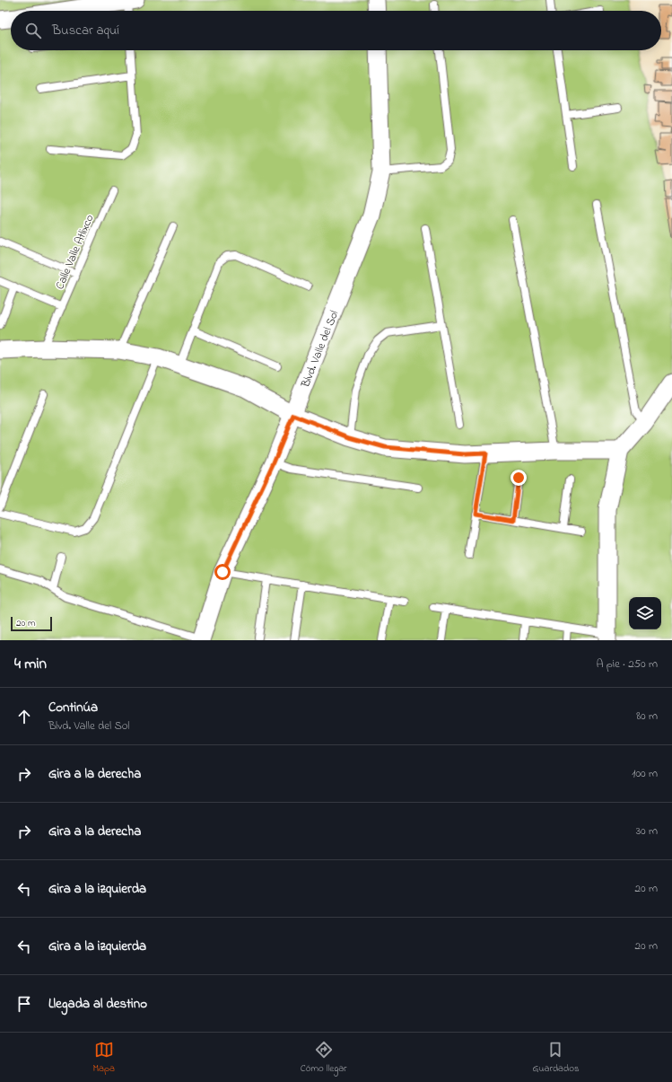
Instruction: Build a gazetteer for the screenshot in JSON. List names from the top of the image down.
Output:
{
  "streets": {
    "street": ["Blvd. Valle del Sol"],
    "lane": ["Calle Valle Atlixco"]
  },
  "scale_bar": "20 m",
  "page": {
    "search": "Buscar aquí",
    "scale": "20 m",
    "heading": ["4 min", "A pie · 250 m"],
    "list": [
      ["Continúa", "Blvd. Valle del Sol", "80 m"],
      ["Gira a la derecha", "100 m"],
      ["Gira a la derecha", "30 m"],
      ["Gira a la izquierda", "20 m"],
      ["Gira a la izquierda", "20 m"],
      "Llegada al destino"
    ],
    "nav": ["Mapa", "Cómo llegar", "Guardados"]
  }
}
